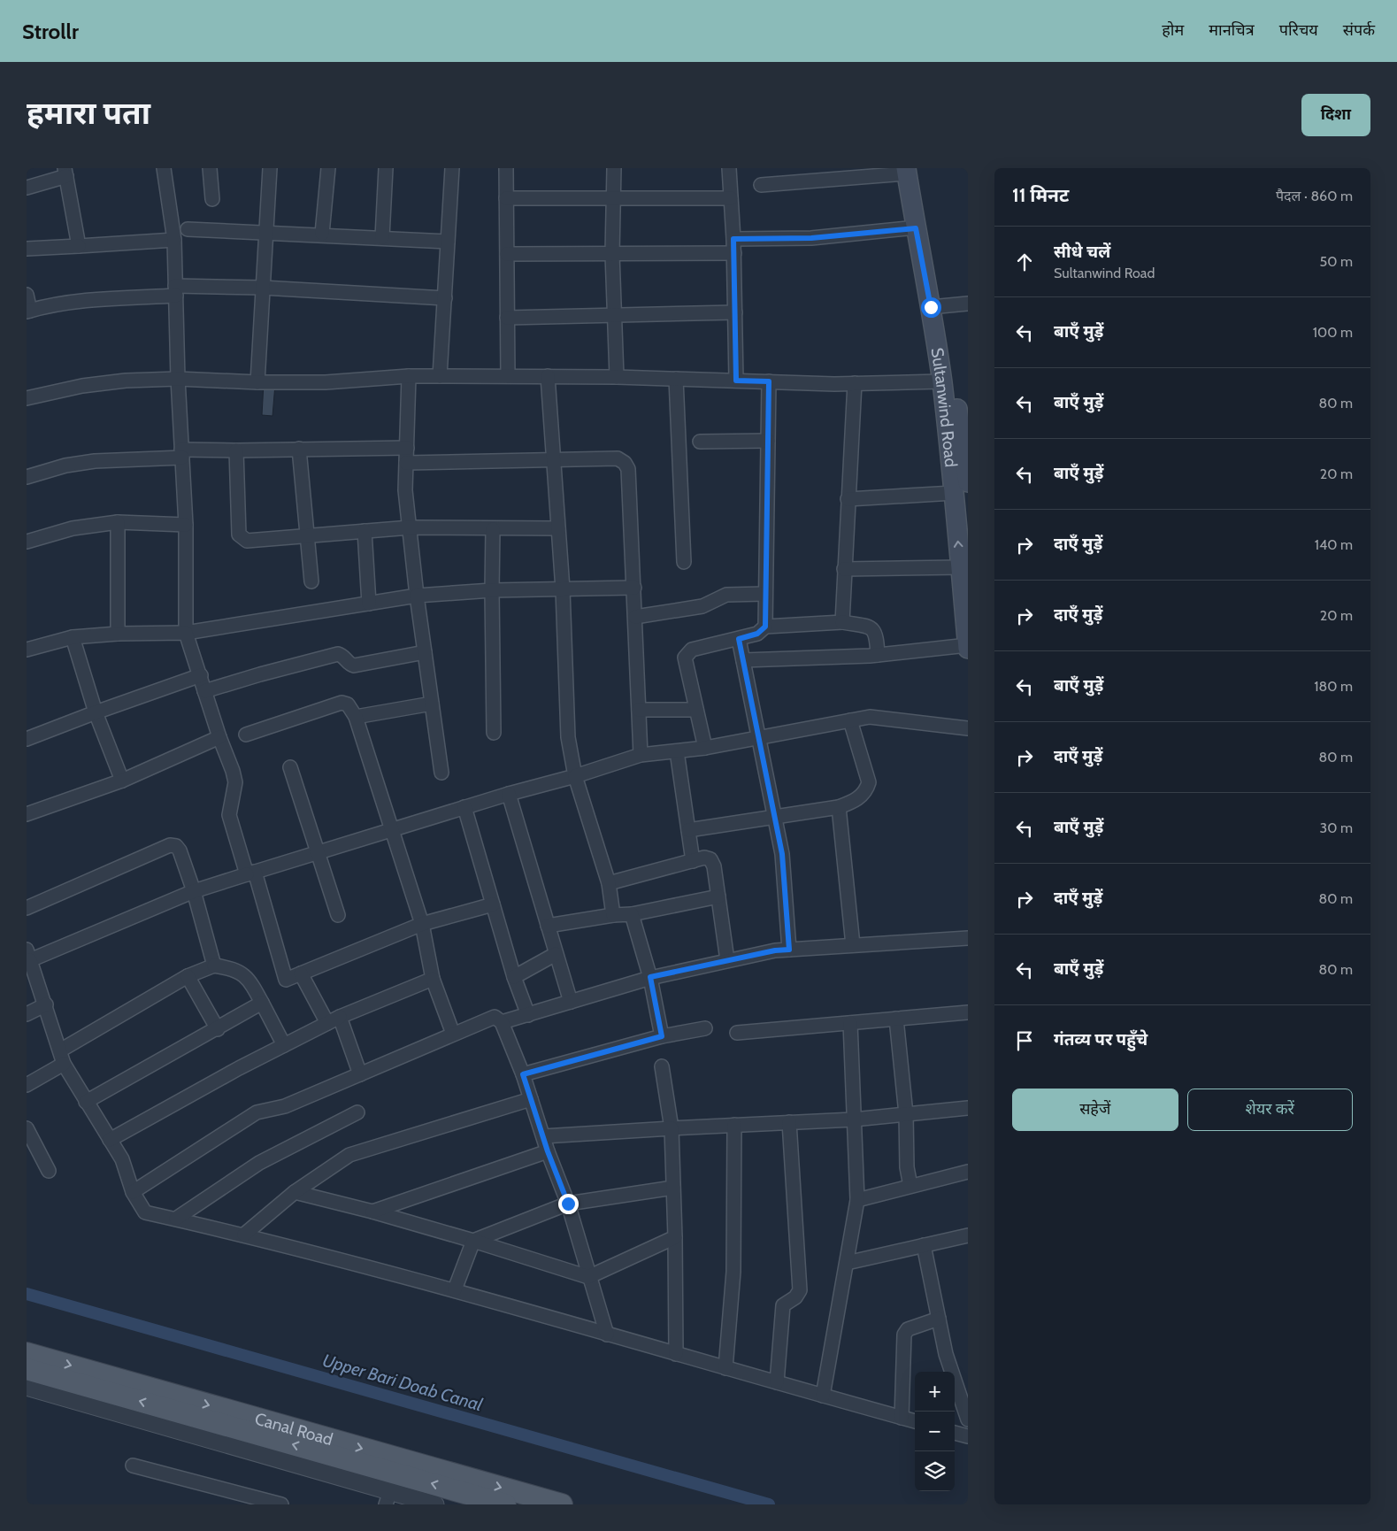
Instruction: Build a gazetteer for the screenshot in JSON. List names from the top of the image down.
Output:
{
  "streets": {
    "main road": ["Sultanwind Road", "Canal Road"]
  },
  "water": ["Upper Bari Doab Canal"],
  "page": {
    "header": "Strollr",
    "nav": [
      "होम",
      "मानचित्र",
      "परिचय",
      "संपर्क"
    ],
    "title": "हमारा पता",
    "buttons": [
      "दिशा",
      ["सहेजें", "शेयर करें"]
    ],
    "heading": ["11 मिनट", "पैदल · 860 m"],
    "list": [
      ["सीधे चलें", "Sultanwind Road", "50 m"],
      ["बाएँ मुड़ें", "100 m"],
      ["बाएँ मुड़ें", "80 m"],
      ["बाएँ मुड़ें", "20 m"],
      ["दाएँ मुड़ें", "140 m"],
      ["दाएँ मुड़ें", "20 m"],
      ["बाएँ मुड़ें", "180 m"],
      ["दाएँ मुड़ें", "80 m"],
      ["बाएँ मुड़ें", "30 m"],
      ["दाएँ मुड़ें", "80 m"],
      ["बाएँ मुड़ें", "80 m"],
      "गंतव्य पर पहुँचे"
    ],
    "map_buttons": ["+", "−"]
  }
}
